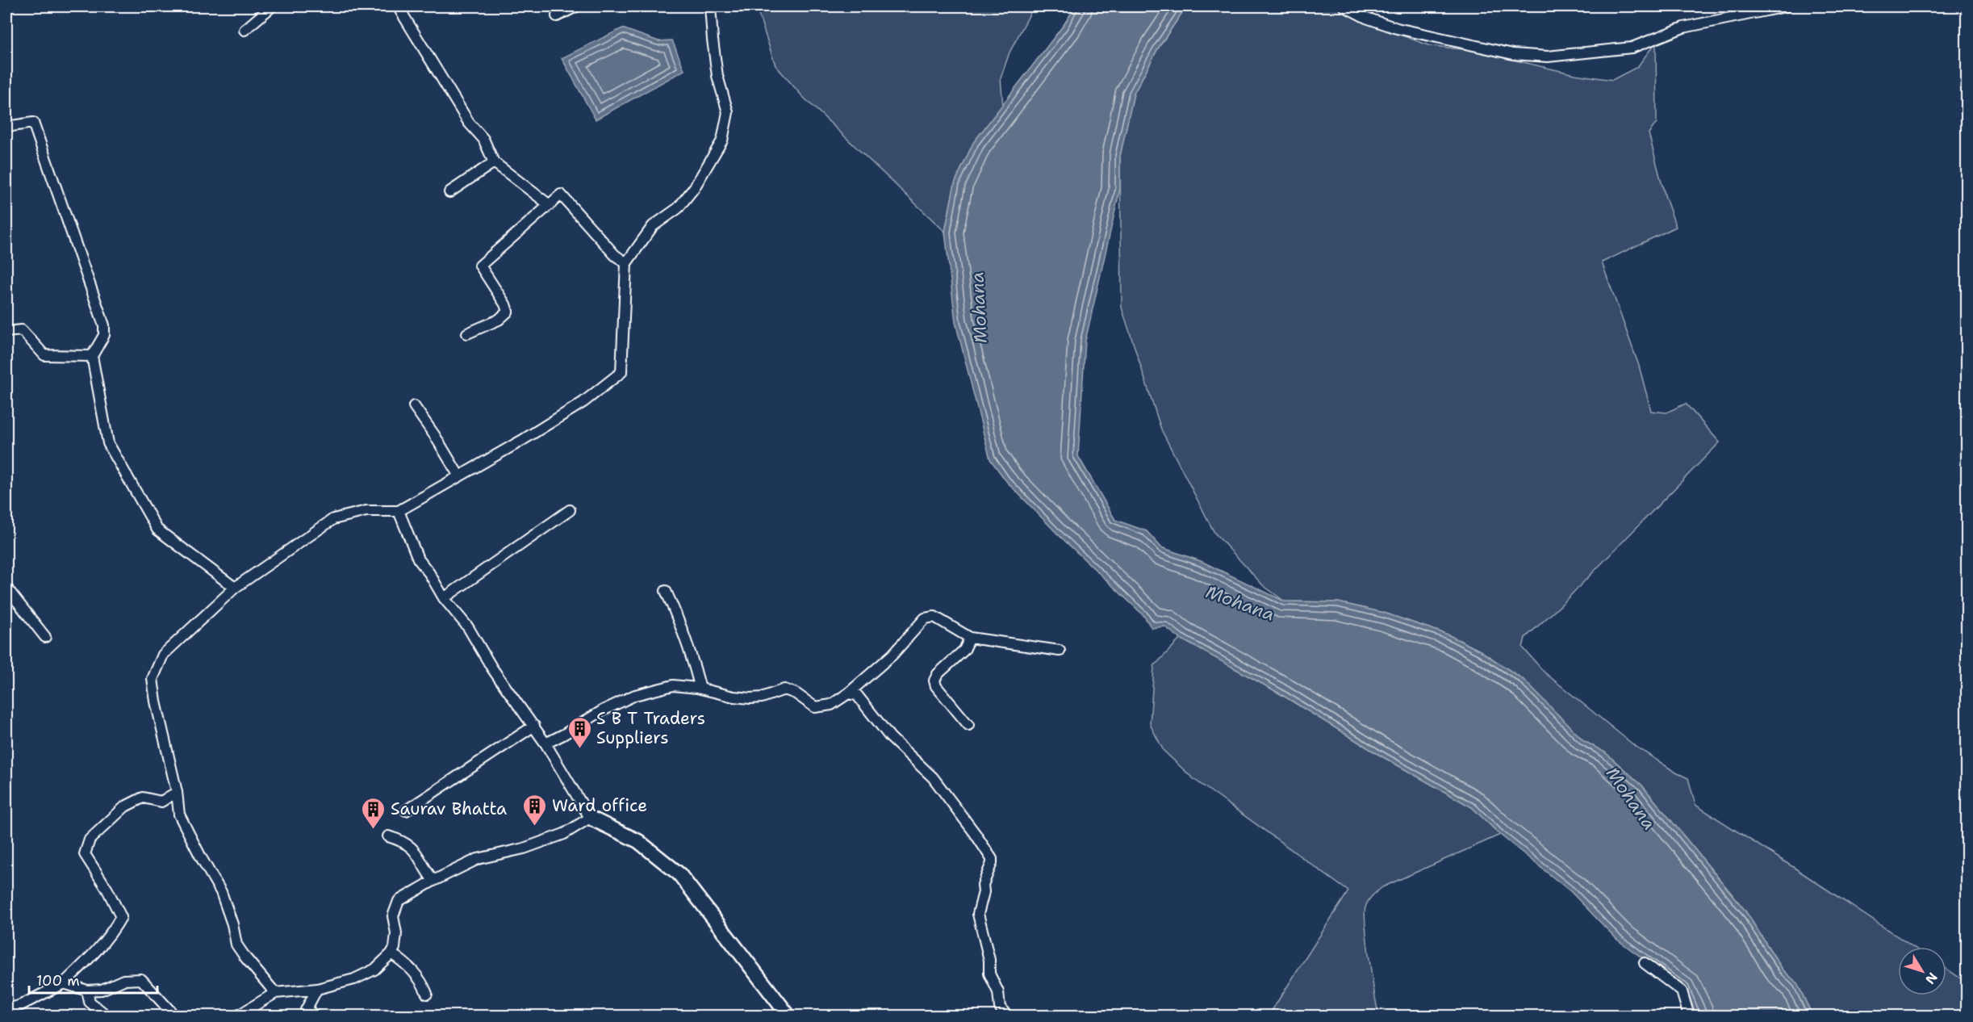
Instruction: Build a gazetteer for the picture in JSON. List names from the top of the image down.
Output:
{
  "water": ["Mohana"],
  "places": {
    "building": ["S B T Traders Suppliers", "Ward office", "Saurav Bhatta"]
  },
  "scale_bar": "100 m",
  "north": "bottom right"
}
